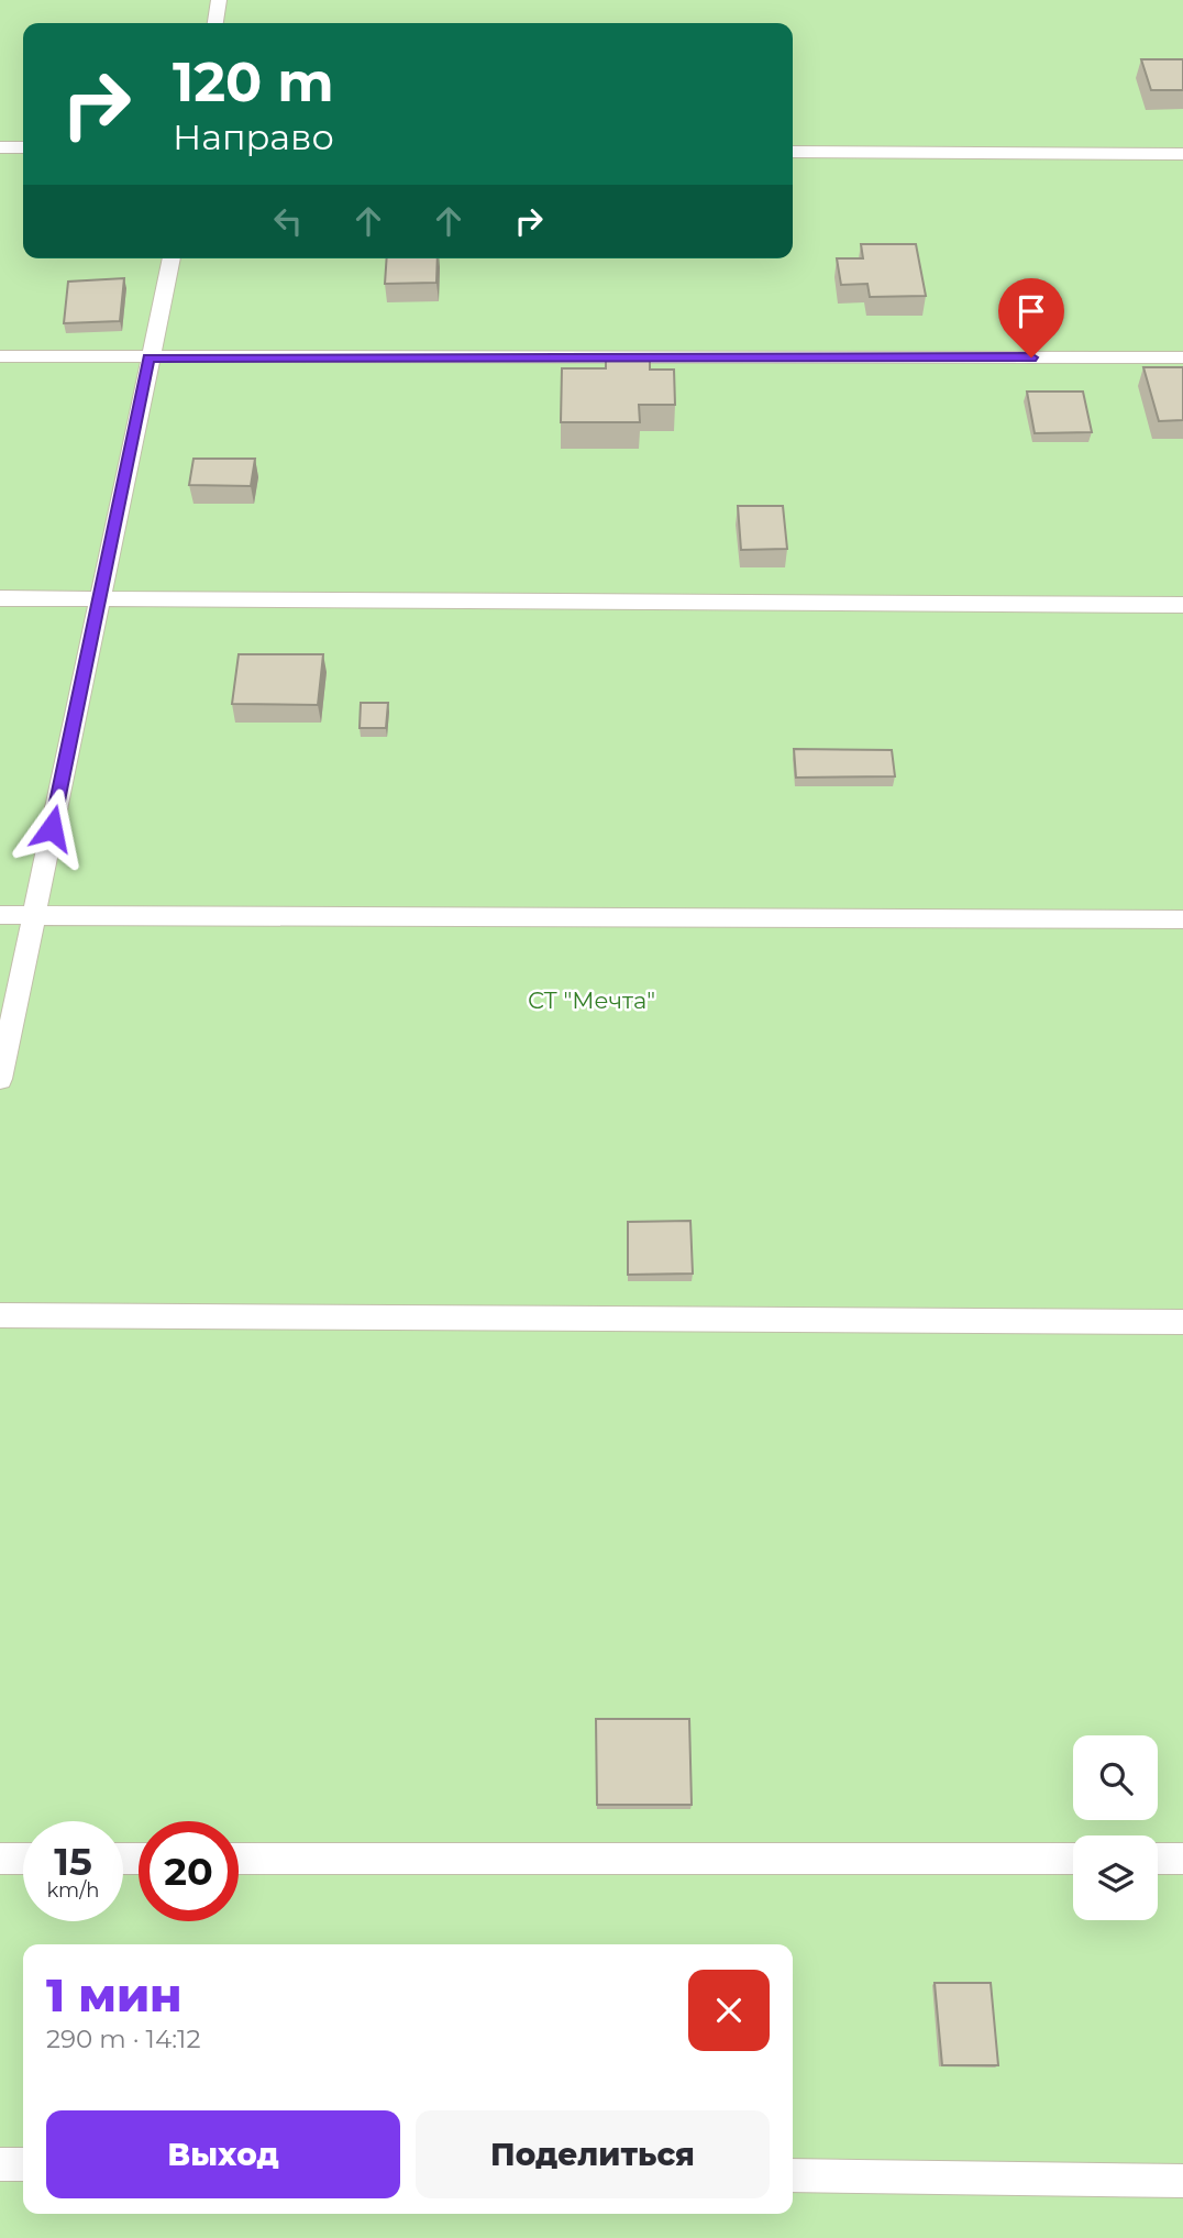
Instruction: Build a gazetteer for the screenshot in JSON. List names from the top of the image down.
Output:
{
  "parks": ["СТ \"Мечта\""],
  "page": {
    "turn": ["120 m", "Направо"],
    "speed": "15 km/h",
    "limit": "20",
    "heading": ["1 мин", "290 m · 14:12"],
    "buttons": ["Выход", "Поделиться"]
  }
}
